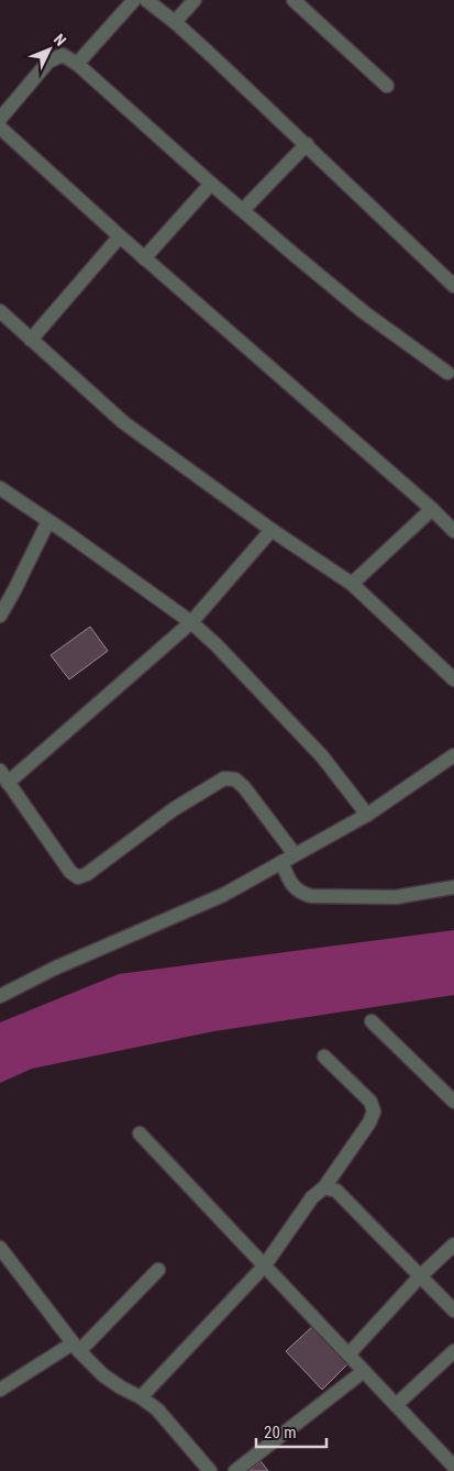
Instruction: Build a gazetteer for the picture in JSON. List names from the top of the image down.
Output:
{
  "scale_bar": "20 m",
  "north": "top right"
}
